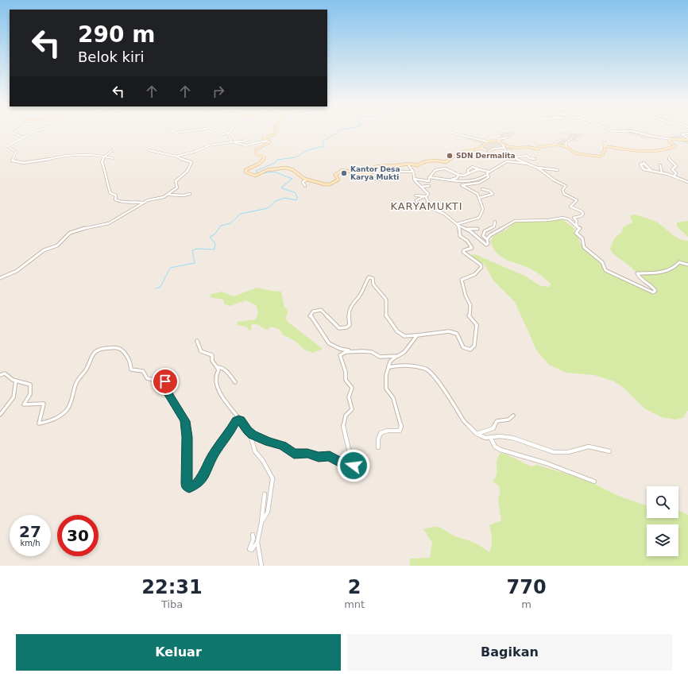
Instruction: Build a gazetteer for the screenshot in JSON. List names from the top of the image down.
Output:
{
  "districts": ["KARYAMUKTI"],
  "places": ["SDN Dermalita", "Kantor Desa Karya Mukti"],
  "page": {
    "turn": ["290 m", "Belok kiri"],
    "speed": "27 km/h",
    "limit": "30",
    "eta": [
      "22:31",
      "Tiba",
      "2",
      "mnt",
      "770",
      "m"
    ],
    "buttons": ["Keluar", "Bagikan"]
  }
}
